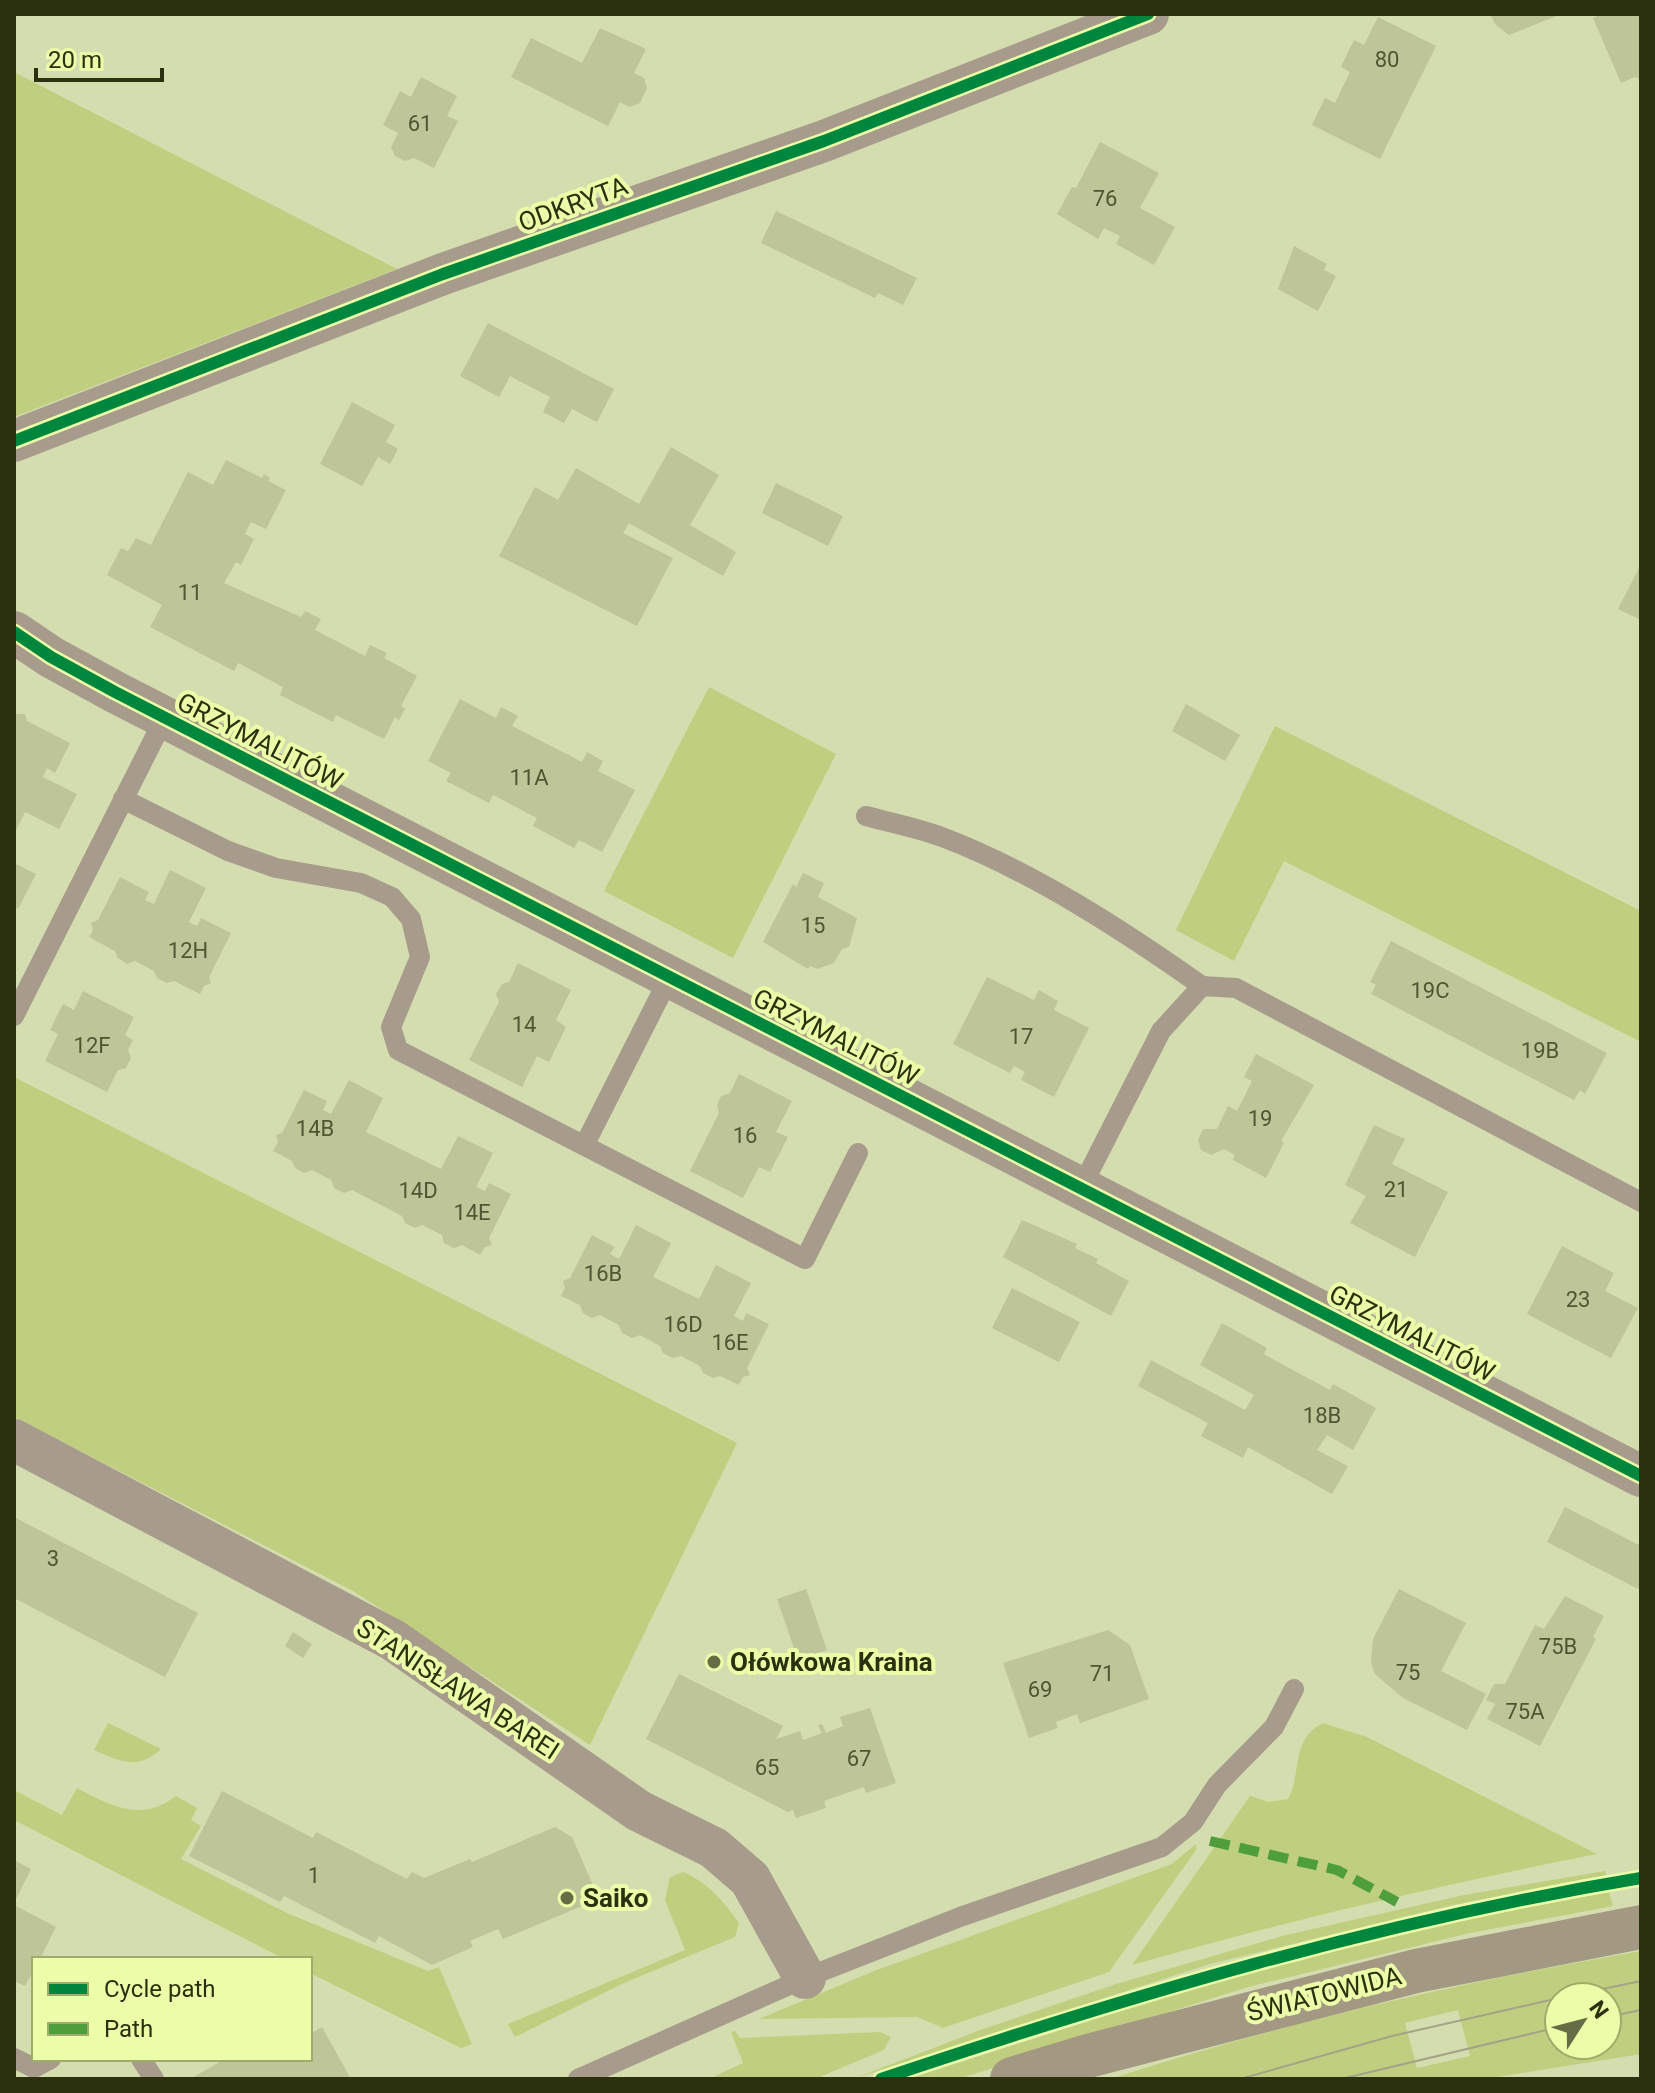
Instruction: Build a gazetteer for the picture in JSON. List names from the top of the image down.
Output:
{
  "streets": {
    "street": [
      "ODKRYTA",
      "GRZYMALITÓW",
      "STANISŁAWA BAREI",
      "ŚWIATOWIDA"
    ]
  },
  "places": ["Ołówkowa Kraina", "Saiko"],
  "house_numbers": [
    "80",
    "61",
    "76",
    "11",
    "11A",
    "15",
    "12H",
    "19C",
    "14",
    "17",
    "12F",
    "19B",
    "19",
    "14B",
    "16",
    "21",
    "14D",
    "14E",
    "16B",
    "23",
    "16D",
    "16E",
    "18B",
    "3",
    "75B",
    "75",
    "71",
    "69",
    "75A",
    "67",
    "65",
    "1"
  ],
  "legend": ["Cycle path", "Path"],
  "scale_bar": "20 m",
  "north": "top right"
}
